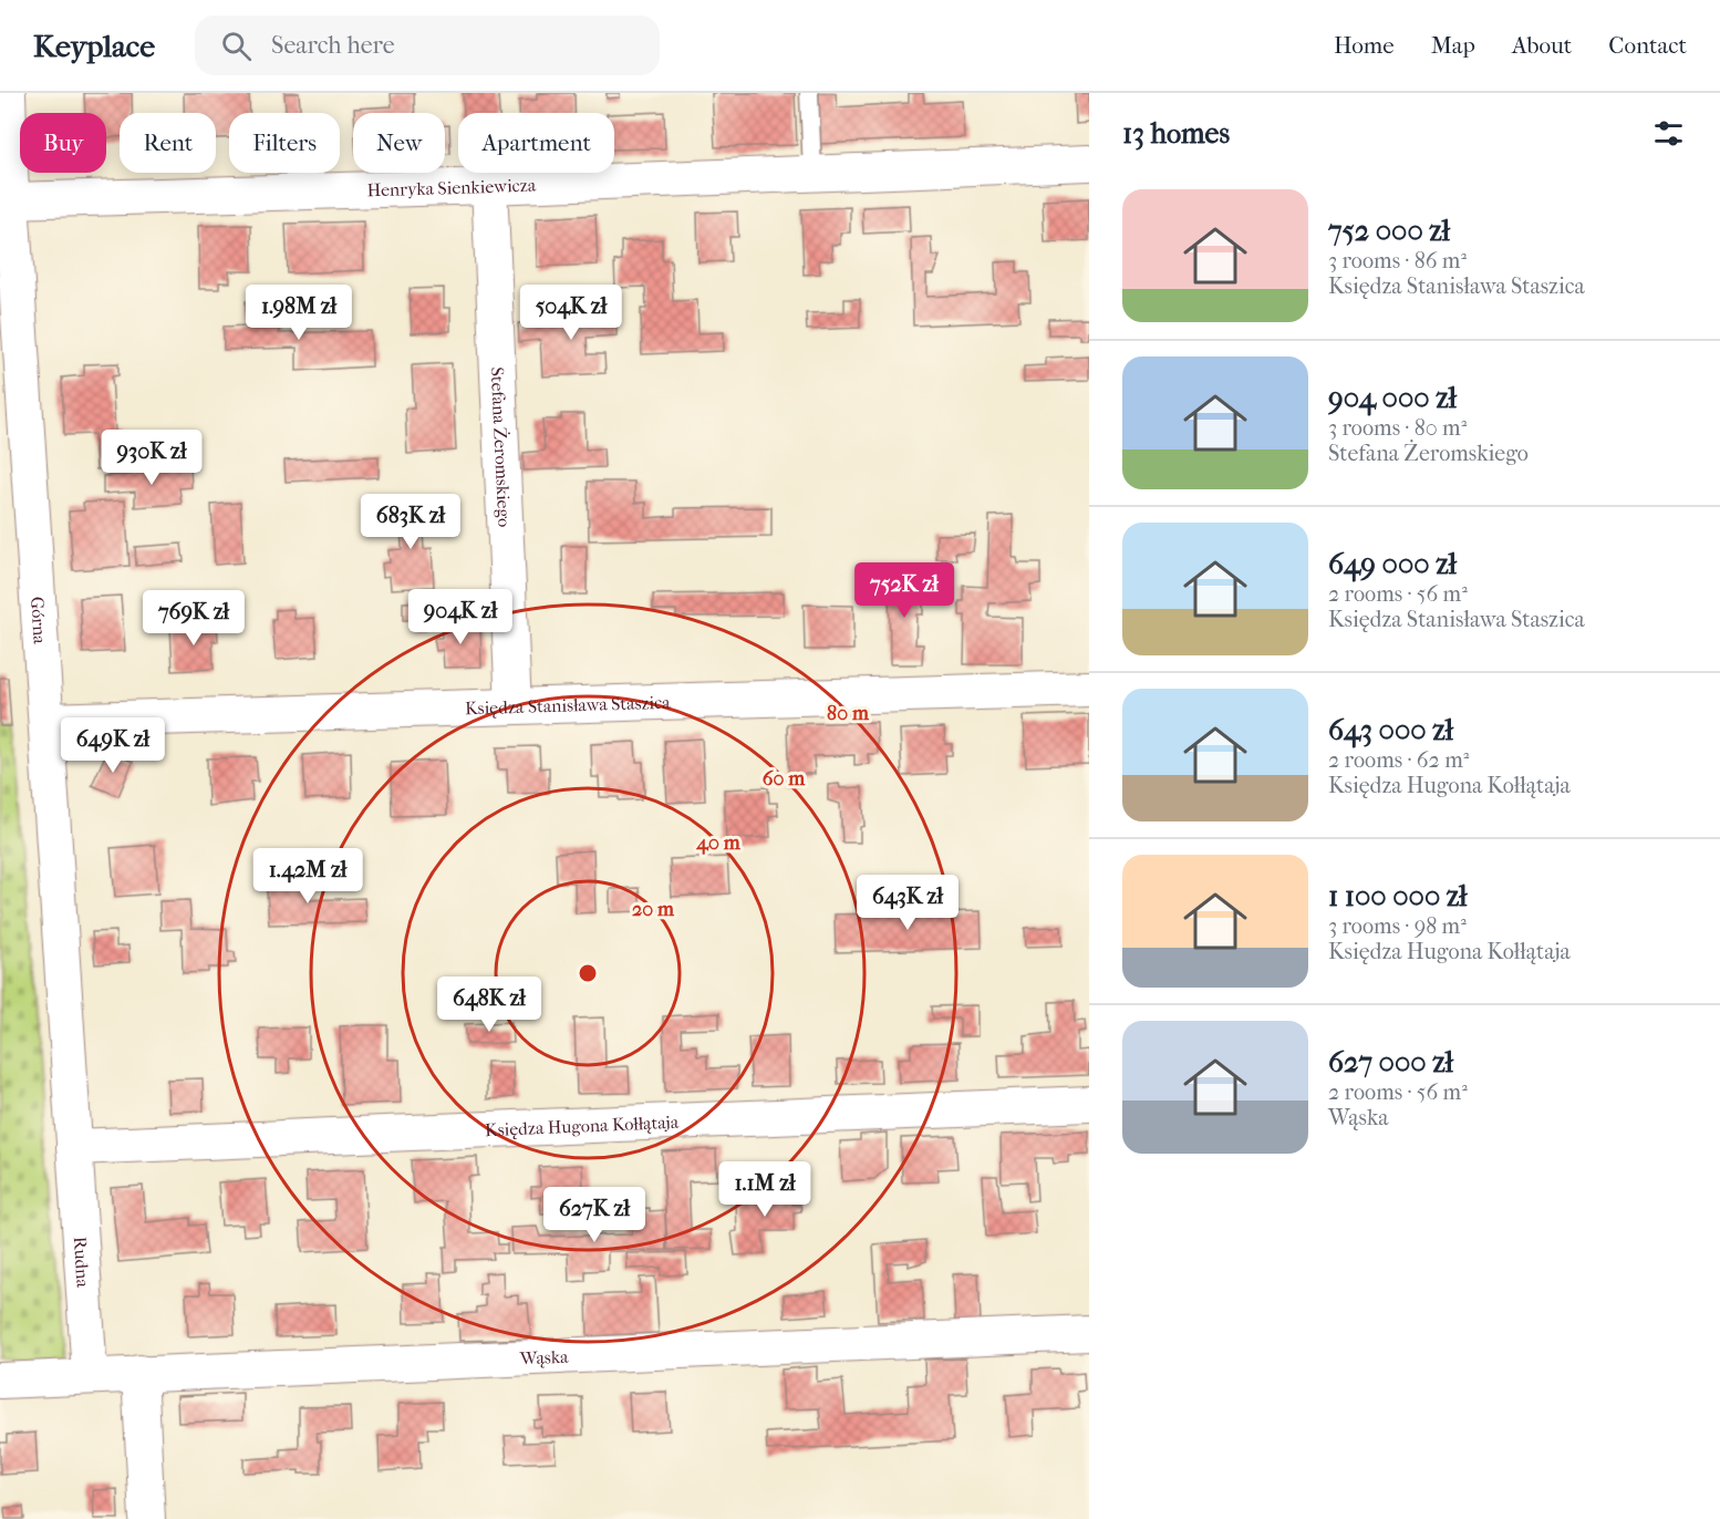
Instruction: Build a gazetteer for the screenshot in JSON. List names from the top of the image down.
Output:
{
  "streets": {
    "street": [
      "Henryka Sienkiewicza",
      "Stefana Żeromskiego",
      "Górna",
      "Księdza Stanisława Staszica",
      "Księdza Hugona Kołłątaja",
      "Rudna",
      "Wąska"
    ]
  },
  "crossings": [
    ["Henryka Sienkiewicza", "Stefana Żeromskiego"],
    ["Henryka Sienkiewicza", "Górna"],
    ["Stefana Żeromskiego", "Księdza Stanisława Staszica"],
    ["Górna", "Księdza Stanisława Staszica"],
    ["Górna", "Księdza Hugona Kołłątaja"],
    ["Górna", "Rudna"],
    ["Księdza Hugona Kołłątaja", "Rudna"],
    ["Rudna", "Wąska"]
  ],
  "page": {
    "header": "Keyplace",
    "search": "Search here",
    "nav": [
      "Home",
      "Map",
      "About",
      "Contact"
    ],
    "heading": "13 homes",
    "chip": [
      "Buy",
      "Rent",
      "Filters",
      "New",
      "Apartment"
    ],
    "list": [
      {
        "name": "752 000 zł",
        "note": "3 rooms · 86 m² · Księdza Stanisława Staszica"
      },
      {
        "name": "904 000 zł",
        "note": "3 rooms · 80 m² · Stefana Żeromskiego"
      },
      {
        "name": "649 000 zł",
        "note": "2 rooms · 56 m² · Księdza Stanisława Staszica"
      },
      {
        "name": "643 000 zł",
        "note": "2 rooms · 62 m² · Księdza Hugona Kołłątaja"
      },
      {
        "name": "1 100 000 zł",
        "note": "3 rooms · 98 m² · Księdza Hugona Kołłątaja"
      },
      {
        "name": "627 000 zł",
        "note": "2 rooms · 56 m² · Wąska"
      }
    ],
    "price": [
      "1.98M zł",
      "504K zł",
      "930K zł",
      "683K zł",
      "752K zł",
      "904K zł",
      "769K zł",
      "649K zł",
      "1.42M zł",
      "643K zł",
      "648K zł",
      "1.1M zł",
      "627K zł"
    ]
  },
  "rings": [
    "80 m",
    "60 m",
    "40 m",
    "20 m"
  ]
}
